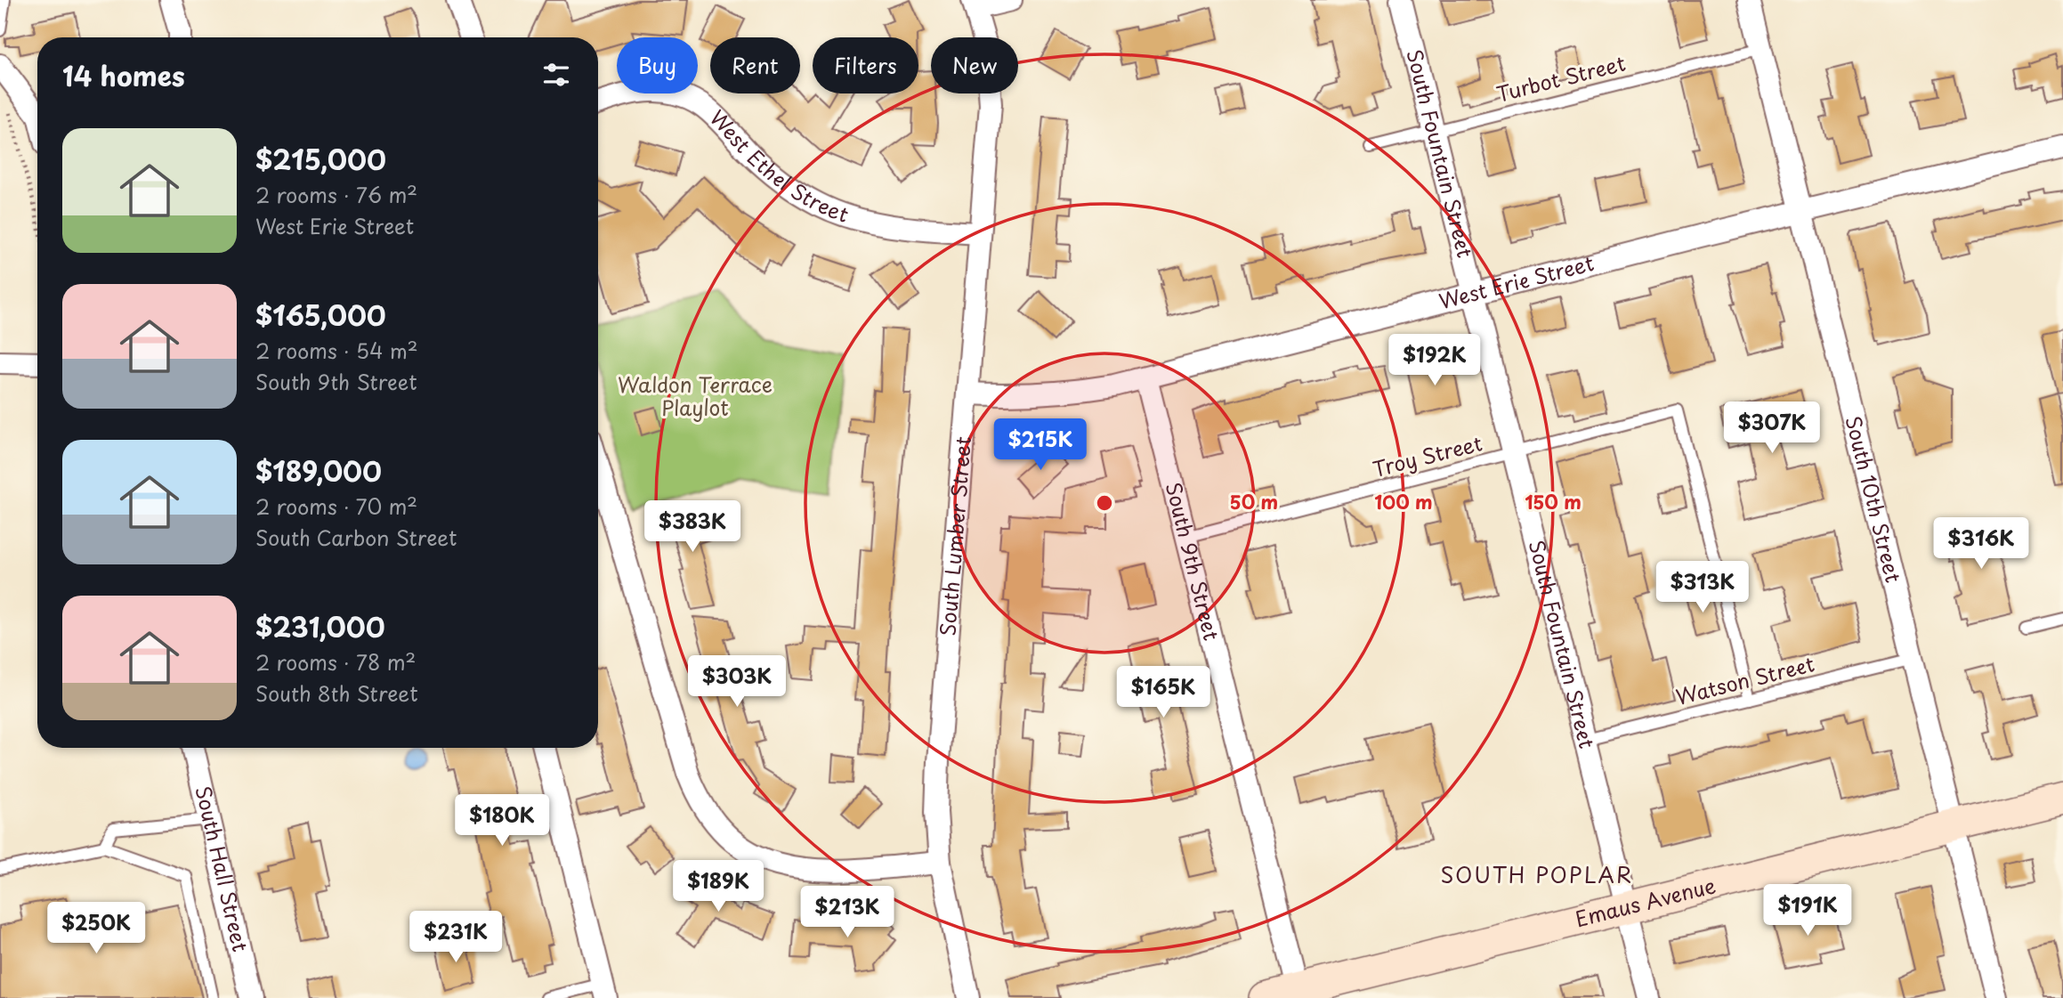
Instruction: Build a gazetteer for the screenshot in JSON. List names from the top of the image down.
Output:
{
  "streets": {
    "main road": ["Emaus Avenue"],
    "street": [
      "South Fountain Street",
      "West Ethel Street",
      "West Erie Street",
      "South 10th Street",
      "South Lumber Street",
      "South 9th Street",
      "South Hall Street"
    ],
    "lane": ["Turbot Street", "Troy Street", "Watson Street"]
  },
  "crossings": [
    ["Turbot Street", "South Fountain Street"],
    ["Turbot Street", "South 10th Street"],
    ["South Fountain Street", "West Erie Street"],
    ["South Fountain Street", "Troy Street"],
    ["South Fountain Street", "Watson Street"],
    ["South Fountain Street", "Emaus Avenue"],
    ["West Ethel Street", "South Lumber Street"],
    ["West Erie Street", "South 10th Street"],
    ["West Erie Street", "South Lumber Street"],
    ["West Erie Street", "South 9th Street"],
    ["Troy Street", "South 9th Street"],
    ["Troy Street", "Watson Street"],
    ["South 10th Street", "Watson Street"],
    ["South 10th Street", "Emaus Avenue"],
    ["South 9th Street", "Emaus Avenue"]
  ],
  "districts": ["SOUTH POPLAR"],
  "parks": ["Waldon Terrace Playlot"],
  "page": {
    "chip": [
      "Buy",
      "Rent",
      "Filters",
      "New"
    ],
    "heading": "14 homes",
    "list": [
      {
        "name": "$215,000",
        "note": "2 rooms · 76 m² · West Erie Street"
      },
      {
        "name": "$165,000",
        "note": "2 rooms · 54 m² · South 9th Street"
      },
      {
        "name": "$189,000",
        "note": "2 rooms · 70 m² · South Carbon Street"
      },
      {
        "name": "$231,000",
        "note": "2 rooms · 78 m² · South 8th Street"
      }
    ],
    "price": [
      "$192K",
      "$307K",
      "$215K",
      "$383K",
      "$316K",
      "$313K",
      "$303K",
      "$165K",
      "$180K",
      "$189K",
      "$191K",
      "$213K",
      "$250K",
      "$231K"
    ]
  },
  "rings": ["50 m", "100 m", "150 m"]
}
